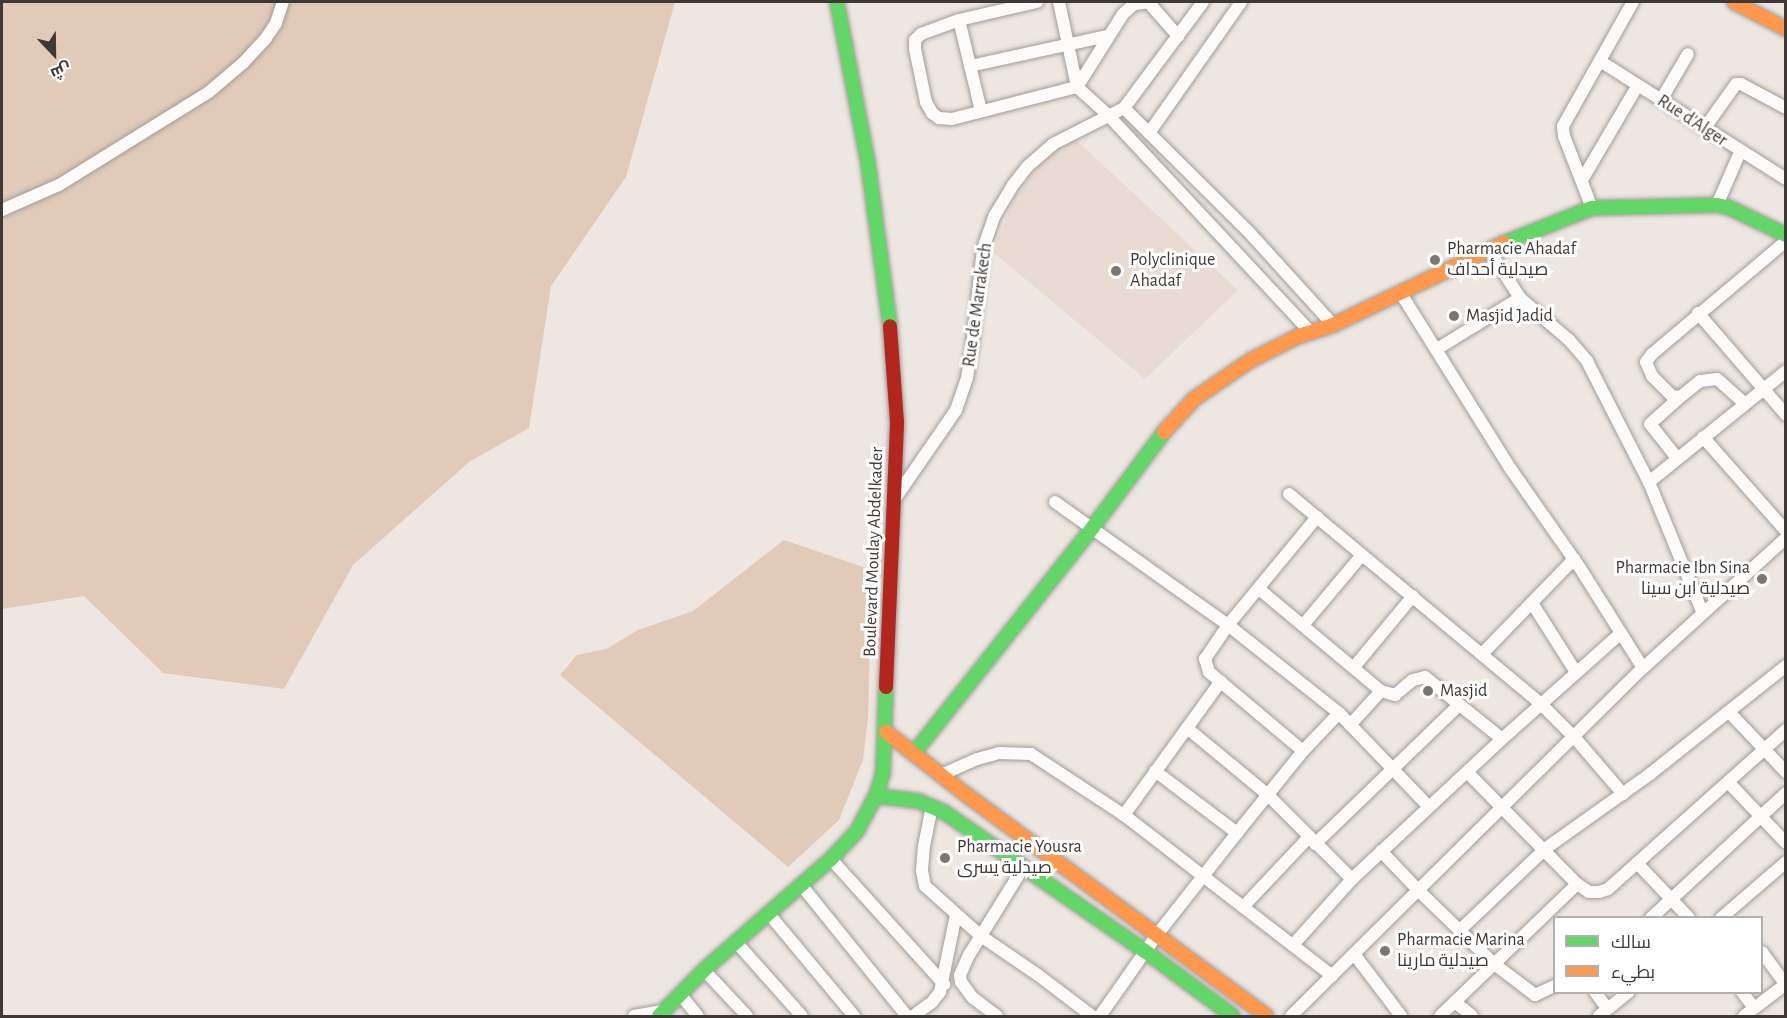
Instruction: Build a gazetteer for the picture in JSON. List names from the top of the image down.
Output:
{
  "streets": {
    "street": ["Rue d'Alger", "Rue de Marrakech", "Boulevard Moulay Abdelkader"]
  },
  "crossings": [
    ["Rue de Marrakech", "Boulevard Moulay Abdelkader"]
  ],
  "places": [
    "Pharmacie Ahadaf صيدلية أحداف",
    "Polyclinique Ahadaf",
    "Masjid Jadid",
    "Pharmacie Ibn Sina صيدلية ابن سينا",
    "Masjid",
    "Pharmacie Yousra صيدلية يسرى",
    "Pharmacie Marina صيدلية مارينا"
  ],
  "legend": ["سالك", "بطيء"],
  "north": "bottom"
}
